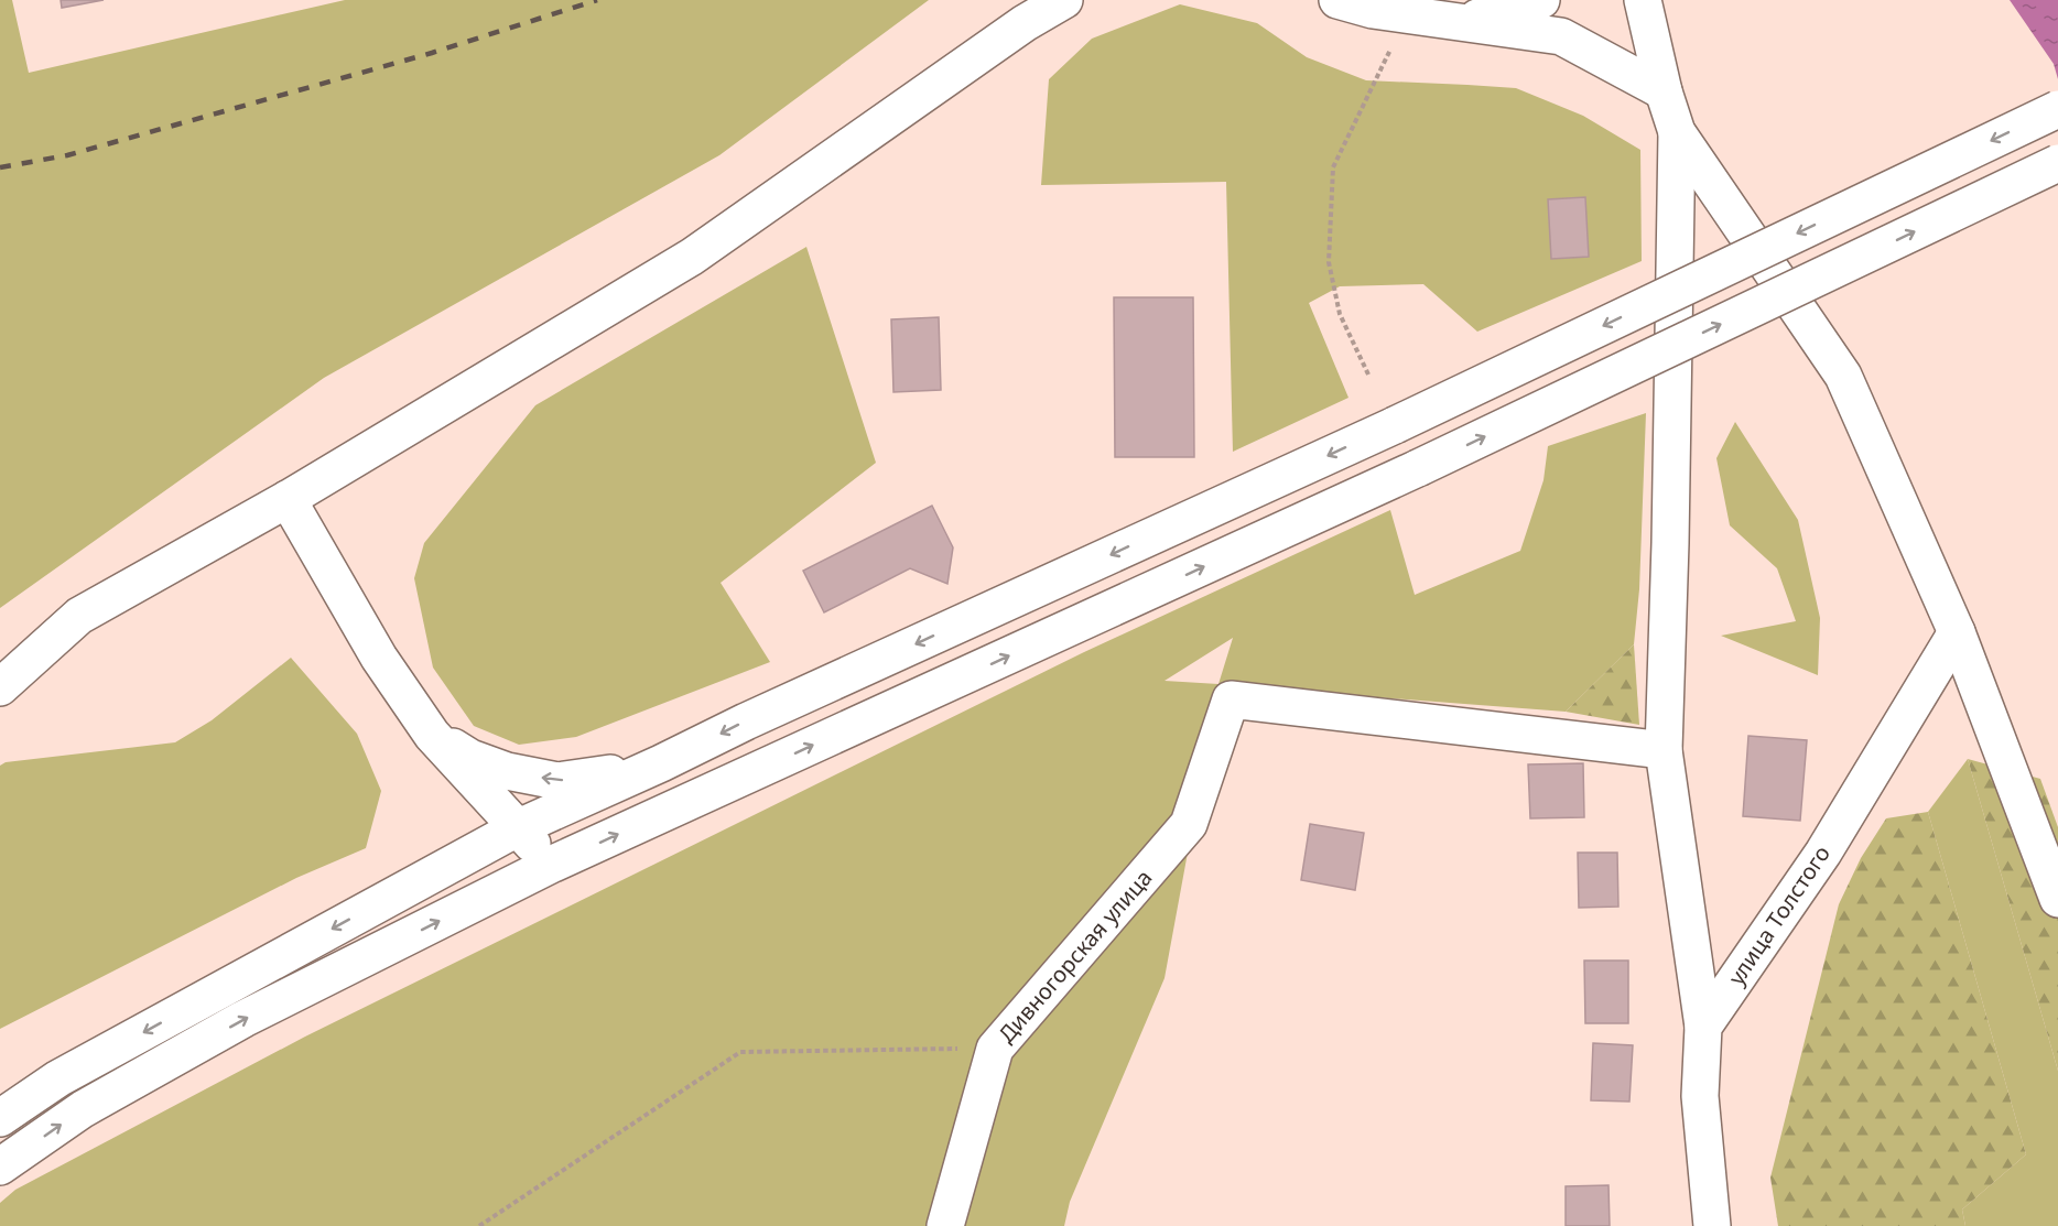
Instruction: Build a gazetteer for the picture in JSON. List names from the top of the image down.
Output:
{
  "streets": {
    "main road": ["улица Толстого", "Дивногорская улица"]
  }
}
